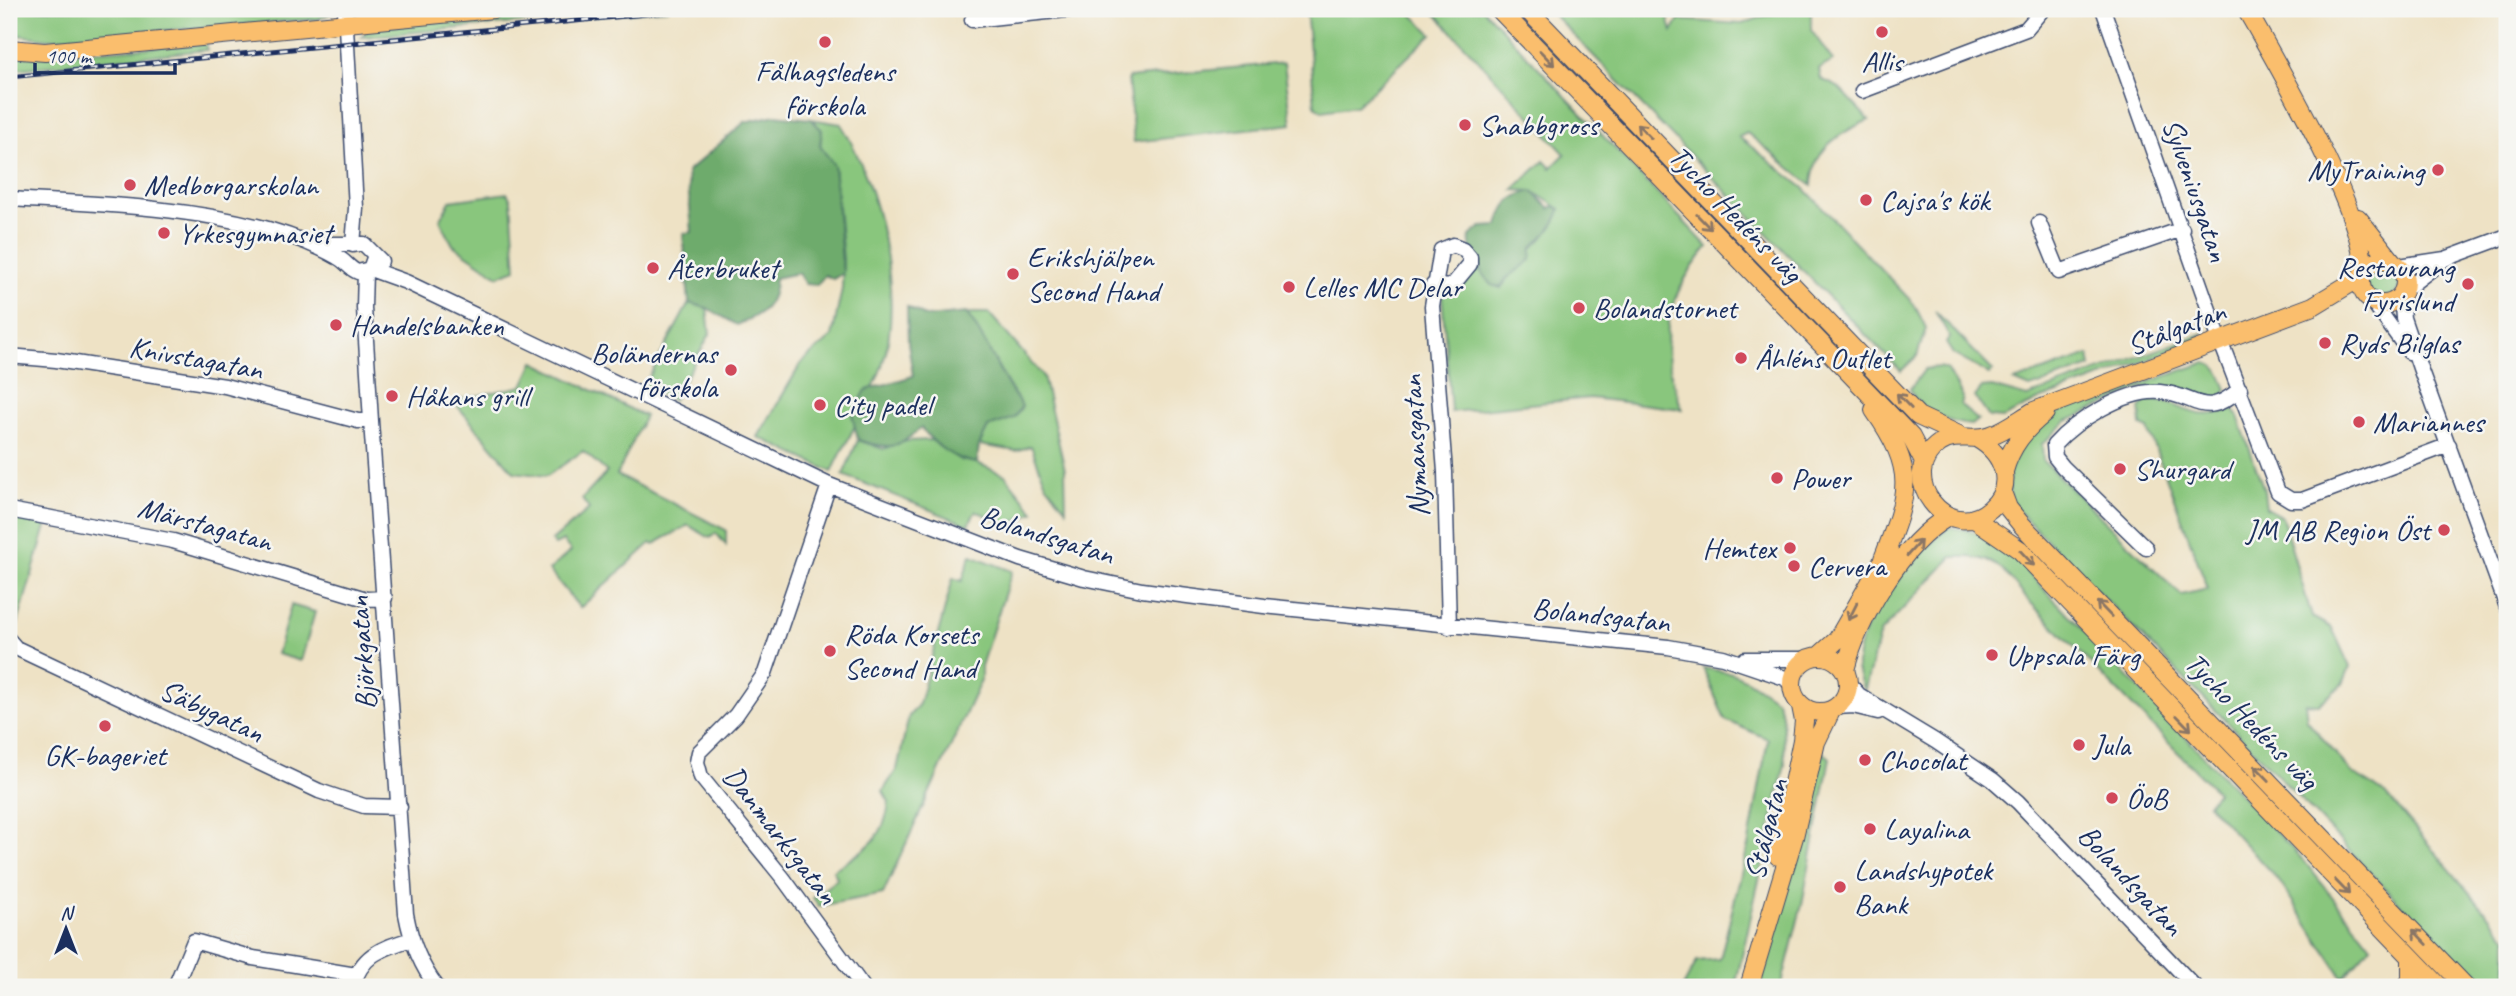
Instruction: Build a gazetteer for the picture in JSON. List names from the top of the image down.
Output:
{
  "streets": {
    "main road": ["Tycho Hedéns väg", "Stålgatan"],
    "street": [
      "Sylveniusgatan",
      "Knivstagatan",
      "Nymansgatan",
      "Märstagatan",
      "Bolandsgatan",
      "Björkgatan",
      "Säbygatan",
      "Danmarksgatan"
    ]
  },
  "crossings": [
    ["Sylveniusgatan", "Stålgatan"],
    ["Tycho Hedéns väg", "Stålgatan"],
    ["Stålgatan", "Bolandsgatan"],
    ["Knivstagatan", "Björkgatan"],
    ["Nymansgatan", "Bolandsgatan"],
    ["Märstagatan", "Björkgatan"],
    ["Bolandsgatan", "Björkgatan"],
    ["Bolandsgatan", "Danmarksgatan"],
    ["Björkgatan", "Säbygatan"]
  ],
  "places": [
    "Allis",
    "Fålhagsledens förskola",
    "Snabbgross",
    "MyTraining",
    "Medborgarskolan",
    "Cajsa's kök",
    "Yrkesgymnasiet",
    "Återbruket",
    "Erikshjälpen Second Hand",
    "Restaurang Fyrislund",
    "Lelles MC Delar",
    "Bolandstornet",
    "Handelsbanken",
    "Ryds Bilglas",
    "Åhléns Outlet",
    "Boländernas förskola",
    "Håkans grill",
    "City padel",
    "Mariannes",
    "Shurgard",
    "Power",
    "JM AB Region Öst",
    "Hemtex",
    "Cervera",
    "Röda Korsets Second Hand",
    "Uppsala Färg",
    "GK-bageriet",
    "Jula",
    "Chocolat",
    "ÖoB",
    "Layalina",
    "Landshypotek Bank"
  ],
  "scale_bar": "100 m",
  "north": "top"
}
